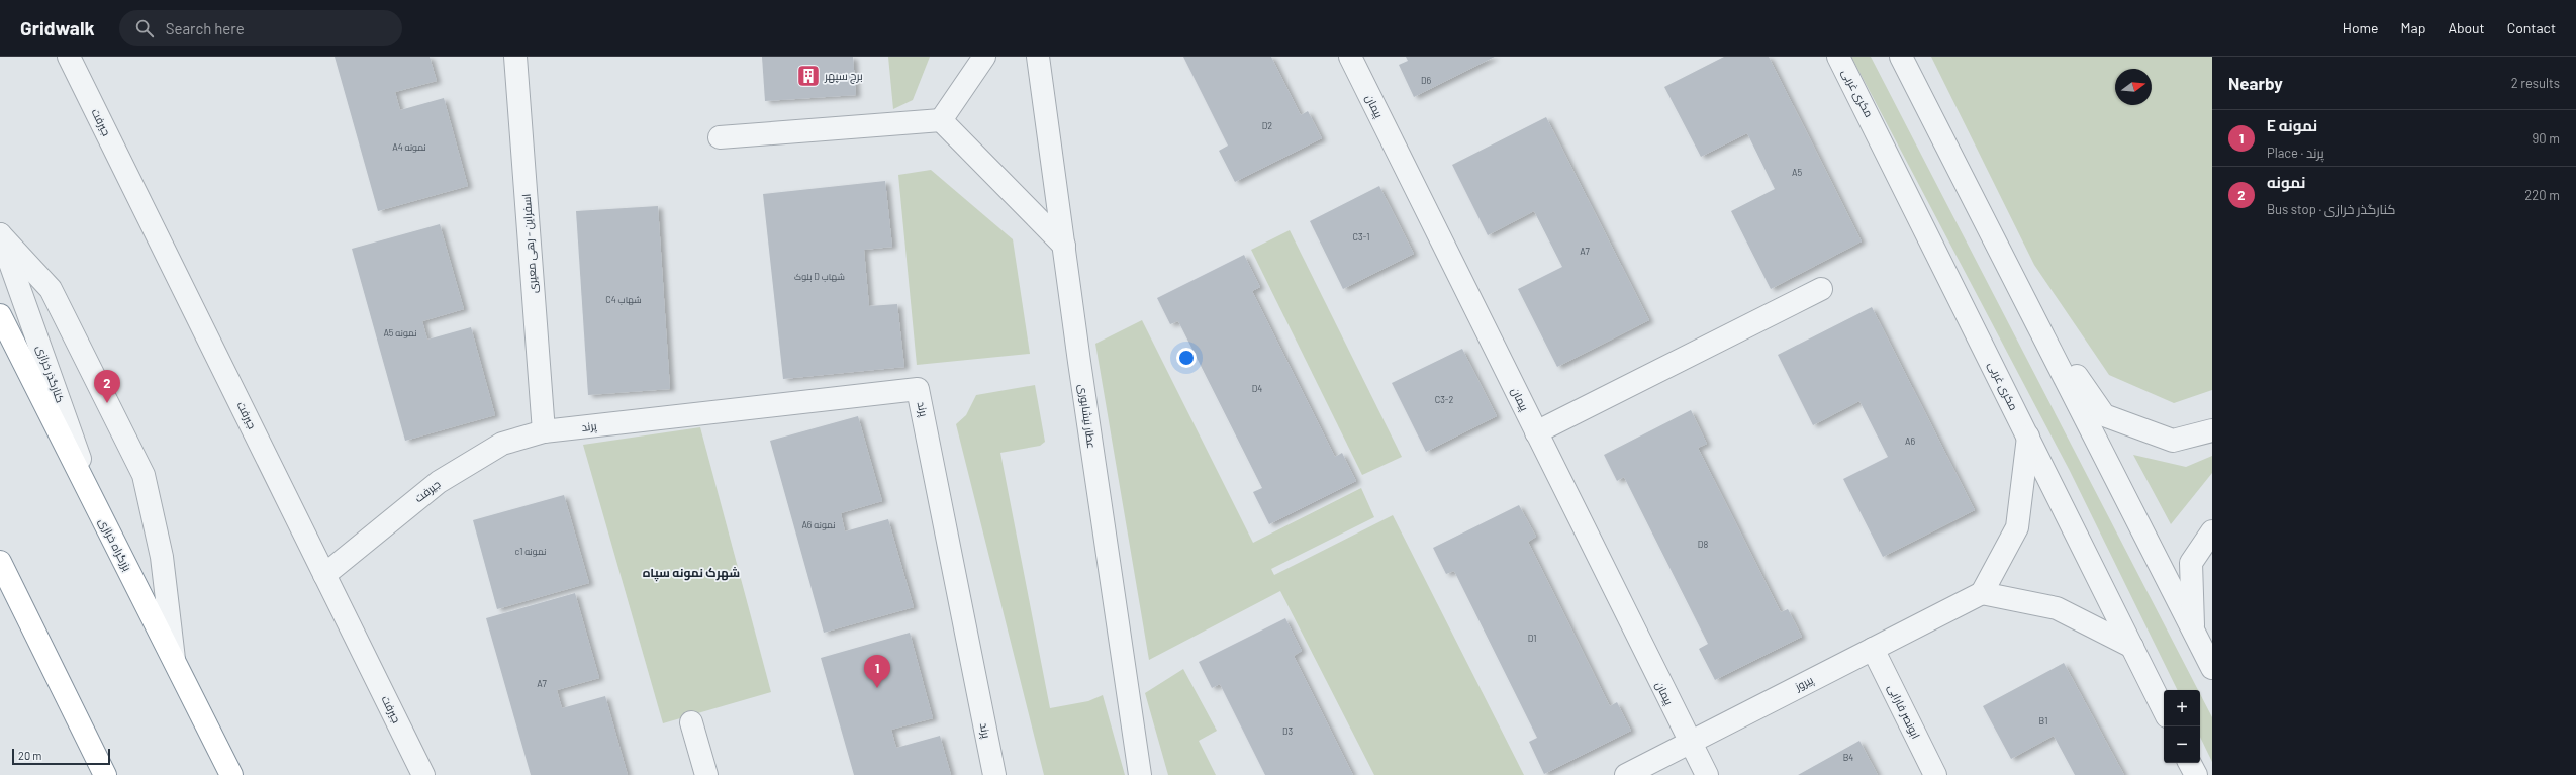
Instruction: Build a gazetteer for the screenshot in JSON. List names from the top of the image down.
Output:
{
  "streets": {
    "highway": ["بزرگراه خرازی"],
    "street": [
      "مکری غربی",
      "پیمان",
      "جيرفت",
      "اسفراين - رهی معیری",
      "کنارگذر خرازی",
      "پرند",
      "عطار نیشابوری",
      "جیرفت",
      "پیروز",
      "ابونصر فارابی"
    ]
  },
  "crossings": [
    ["پیمان", "پیروز"],
    ["جيرفت", "جیرفت"],
    ["اسفراين - رهی معیری", "پرند"],
    ["اسفراين - رهی معیری", "جیرفت"],
    ["کنارگذر خرازی", "بزرگراه خرازی"],
    ["پرند", "جیرفت"],
    ["پیروز", "ابونصر فارابی"]
  ],
  "districts": ["شهرک نمونه سپاه"],
  "places": {
    "building": ["برج سپهر"]
  },
  "house_numbers": [
    "D6",
    "D2",
    "A4 نمونه",
    "A5",
    "C3-1",
    "A7",
    "بلوک D شهاب",
    "C4 شهاب",
    "A5 نمونه",
    "D4",
    "C3-2",
    "A6",
    "A6 نمونه",
    "D8",
    "c1 نمونه",
    "D1",
    "A7",
    "B1",
    "D3",
    "B4"
  ],
  "scale_bar": "20 m",
  "north": "right",
  "page": {
    "header": "Gridwalk",
    "search": "Search here",
    "nav": [
      "Home",
      "Map",
      "About",
      "Contact"
    ],
    "heading": ["Nearby", "2 results"],
    "list": [
      {
        "mark": "1",
        "name": "E نمونه",
        "note": "Place · پرند",
        "value": "90 m"
      },
      {
        "mark": "2",
        "name": "نمونه",
        "note": "Bus stop · کنارگذر خرازی",
        "value": "220 m"
      }
    ],
    "pins": ["2", "1"],
    "map_buttons": ["+", "−"],
    "scale": "20 m"
  }
}
